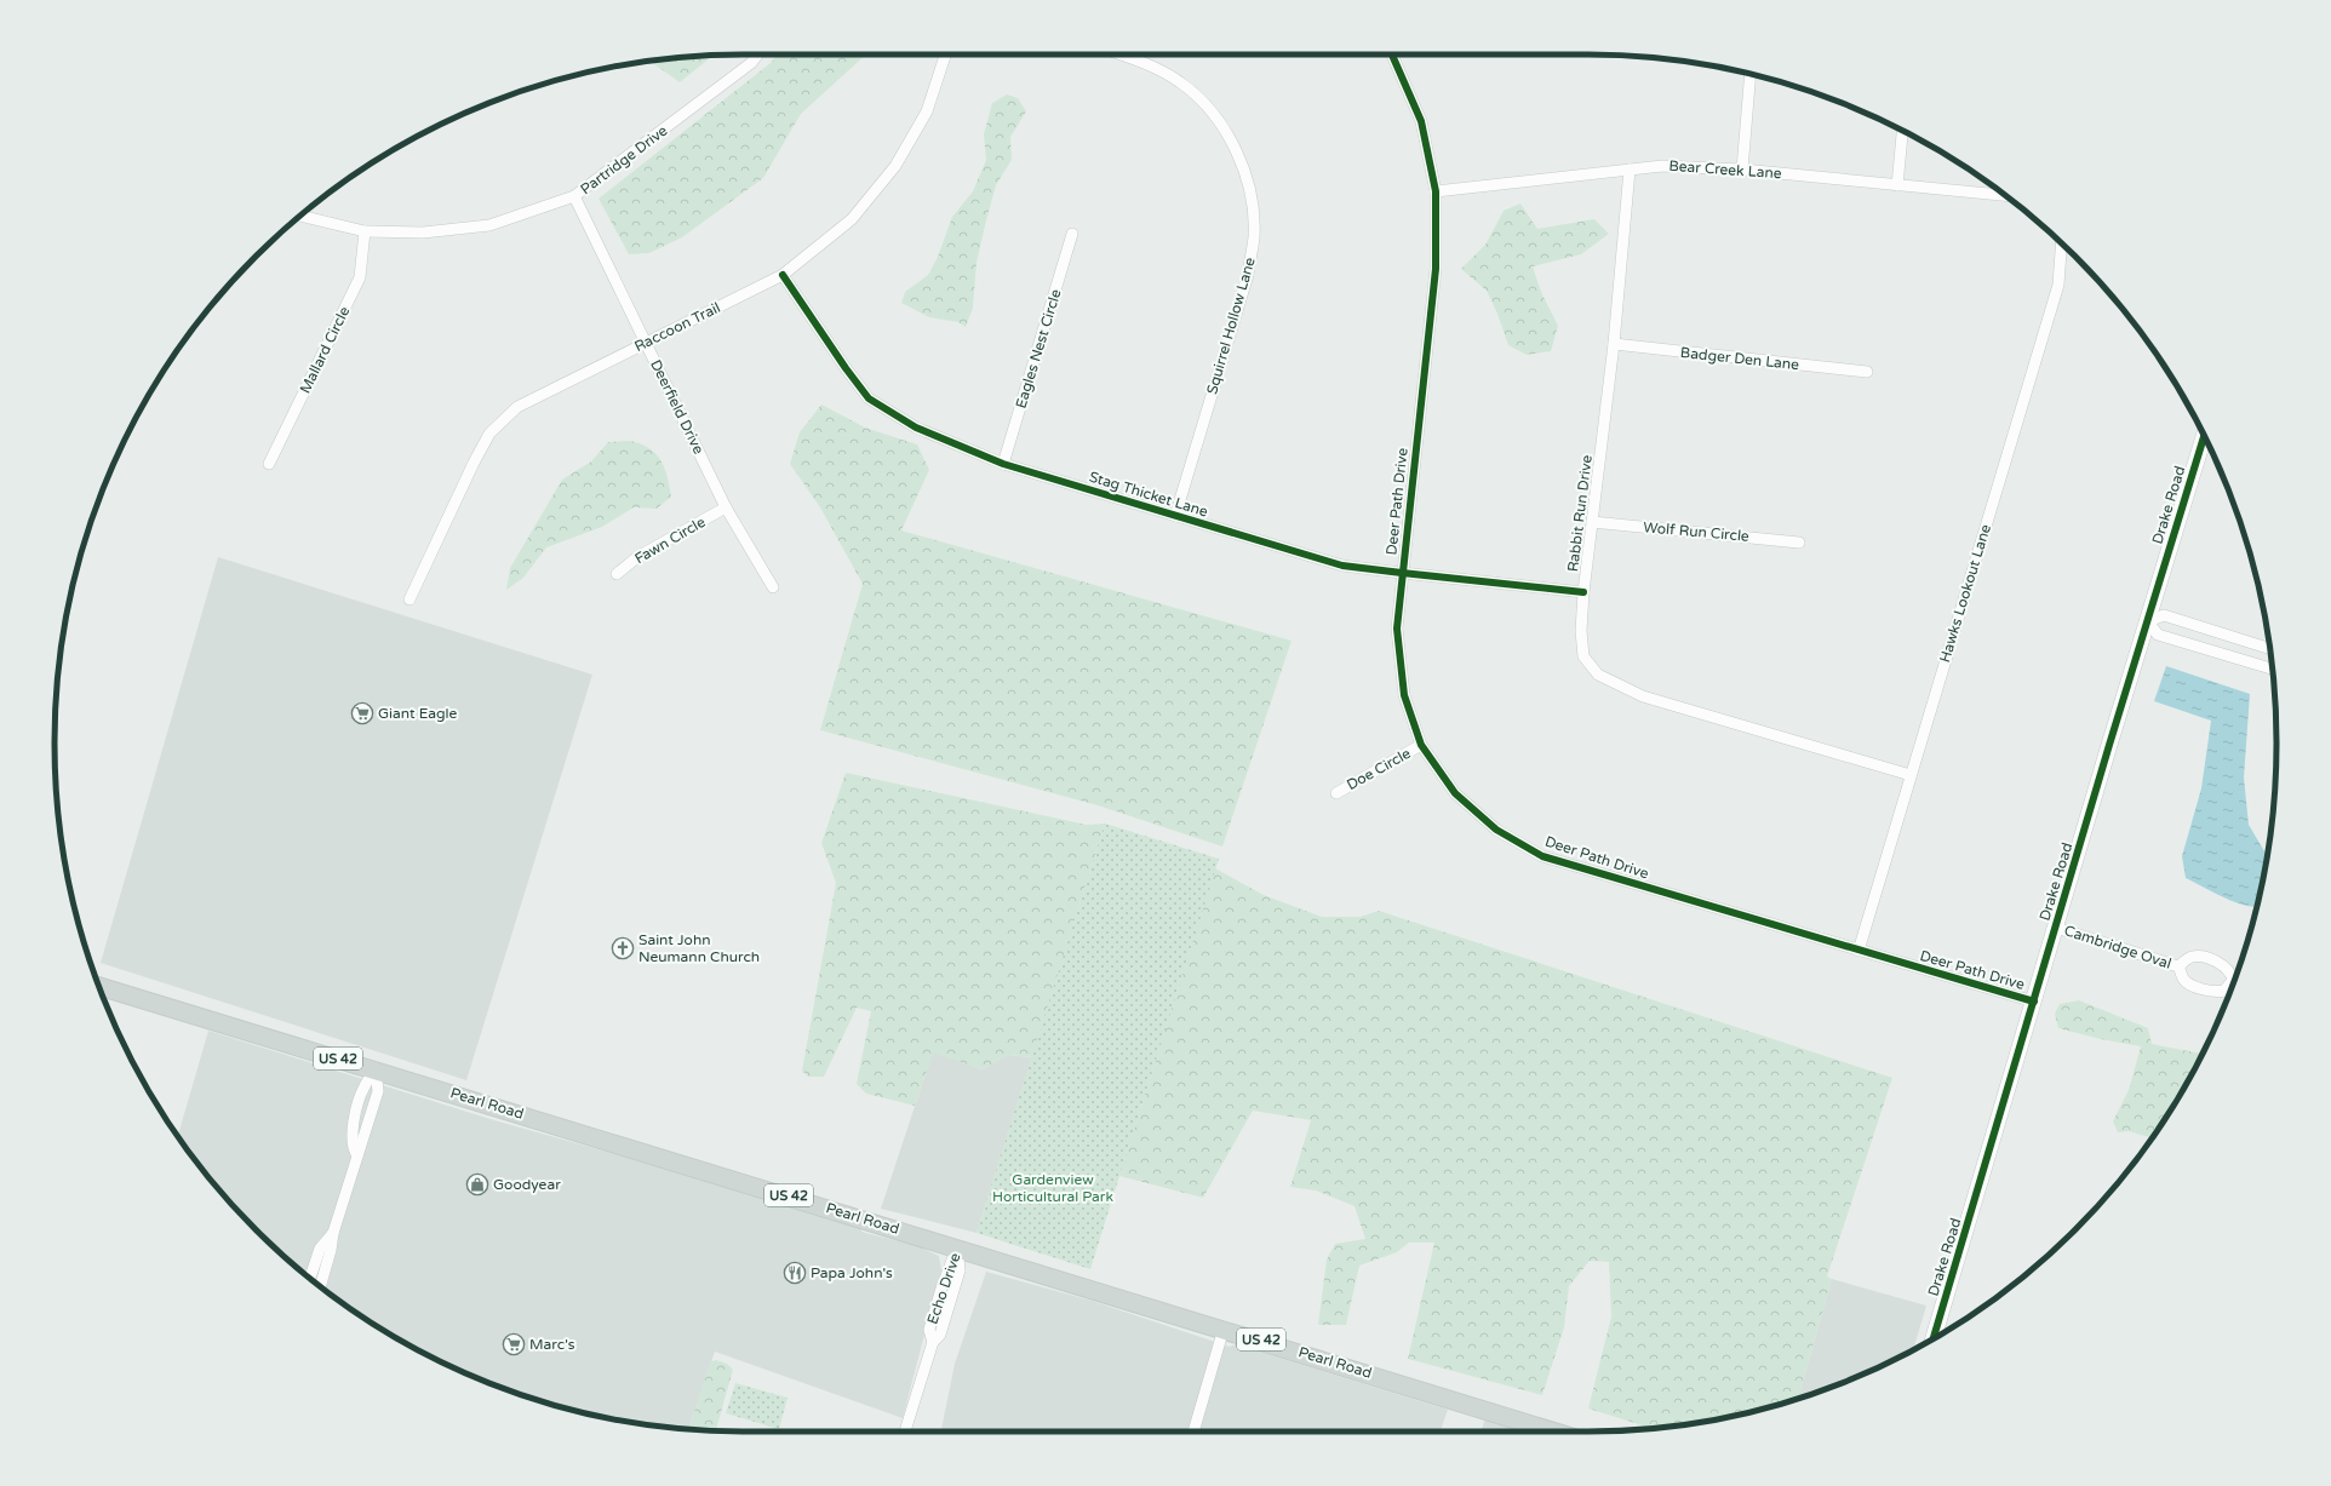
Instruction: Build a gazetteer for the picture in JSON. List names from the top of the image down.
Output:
{
  "streets": {
    "main road": ["US 42", "Pearl Road"],
    "street": [
      "Partridge Drive",
      "Bear Creek Lane",
      "Squirrel Hollow Lane",
      "Raccoon Trail",
      "Eagles Nest Circle",
      "Mallard Circle",
      "Badger Den Lane",
      "Deerfield Drive",
      "Stag Thicket Lane",
      "Deer Path Drive",
      "Drake Road",
      "Rabbit Run Drive",
      "Wolf Run Circle",
      "Fawn Circle",
      "Hawks Lookout Lane",
      "Doe Circle",
      "Cambridge Oval",
      "Echo Drive"
    ]
  },
  "crossings": [
    ["Partridge Drive", "Mallard Circle"],
    ["Partridge Drive", "Deerfield Drive"],
    ["Bear Creek Lane", "Deer Path Drive"],
    ["Bear Creek Lane", "Rabbit Run Drive"],
    ["Squirrel Hollow Lane", "Stag Thicket Lane"],
    ["Raccoon Trail", "Deerfield Drive"],
    ["Raccoon Trail", "Stag Thicket Lane"],
    ["Eagles Nest Circle", "Stag Thicket Lane"],
    ["Badger Den Lane", "Rabbit Run Drive"],
    ["Deerfield Drive", "Fawn Circle"],
    ["Stag Thicket Lane", "Deer Path Drive"],
    ["Stag Thicket Lane", "Rabbit Run Drive"],
    ["Deer Path Drive", "Drake Road"],
    ["Deer Path Drive", "Hawks Lookout Lane"],
    ["Deer Path Drive", "Doe Circle"],
    ["Drake Road", "Cambridge Oval"],
    ["Rabbit Run Drive", "Wolf Run Circle"],
    ["Rabbit Run Drive", "Hawks Lookout Lane"],
    ["Pearl Road", "Echo Drive"]
  ],
  "parks": ["Gardenview Horticultural Park"],
  "places": {
    "supermarket": ["Giant Eagle", "Marc's"],
    "church": ["Saint John Neumann Church"],
    "shop": ["Goodyear"],
    "restaurant": ["Papa John's"]
  }
}
